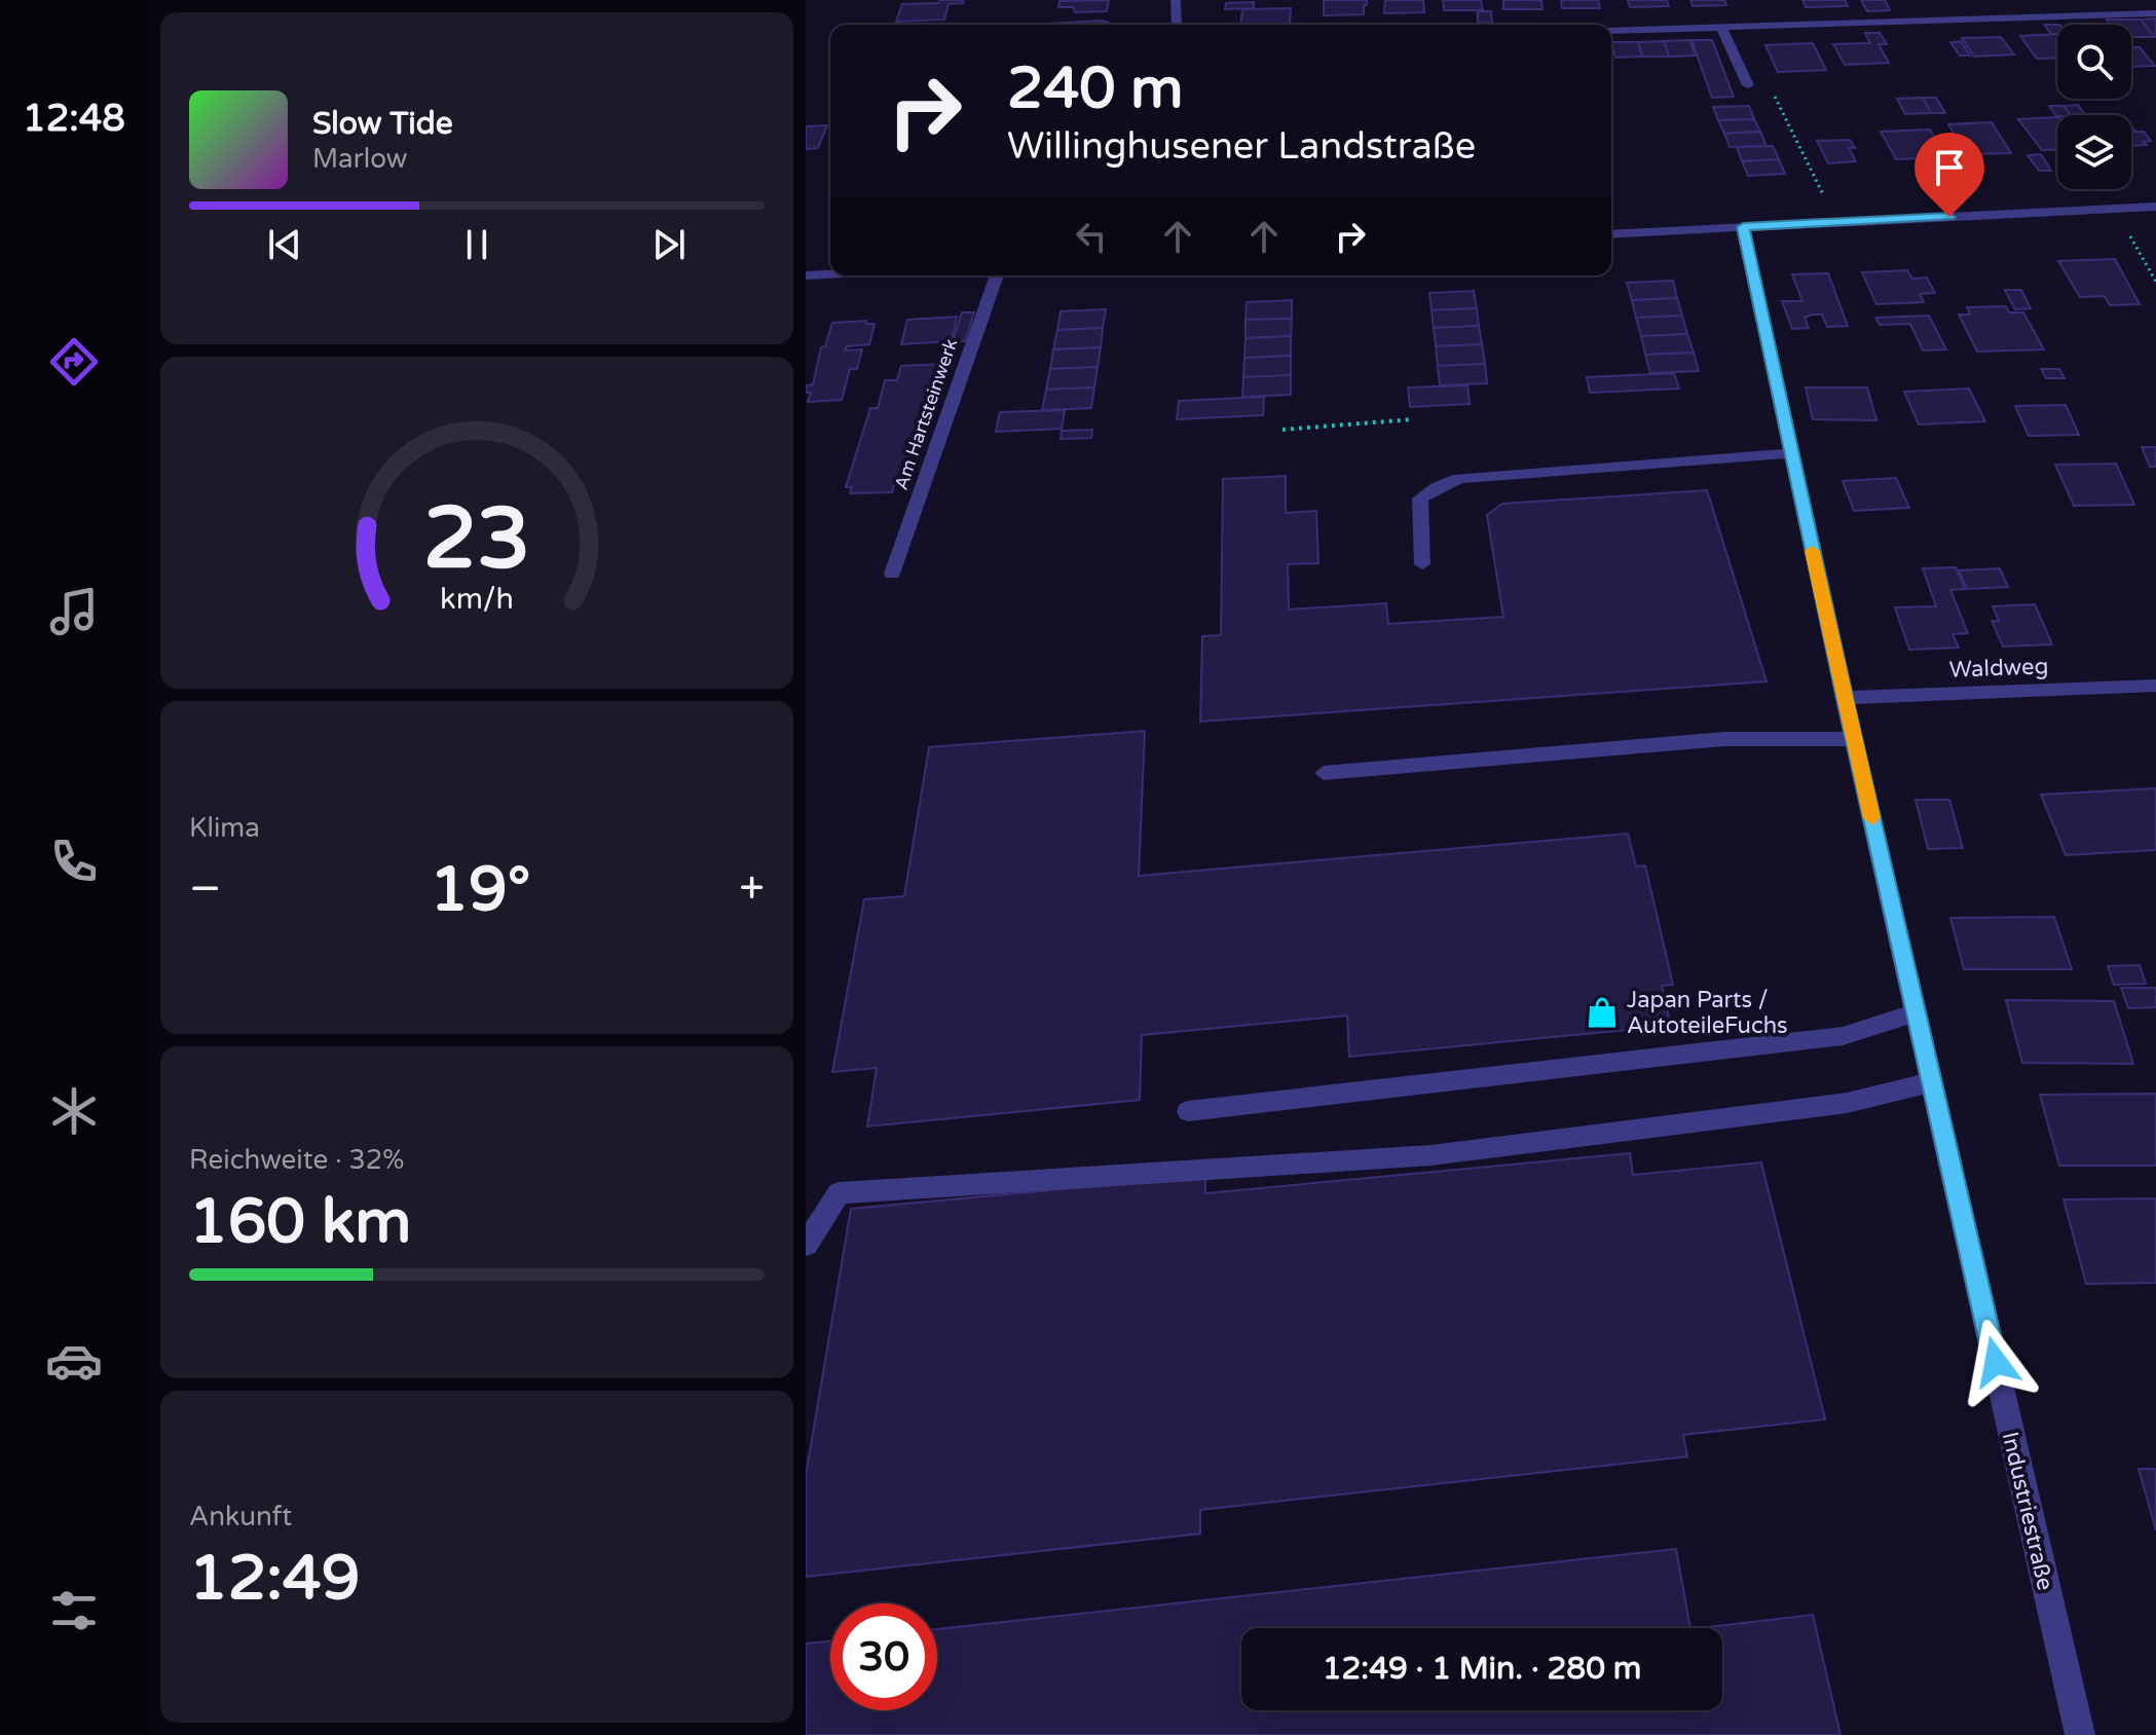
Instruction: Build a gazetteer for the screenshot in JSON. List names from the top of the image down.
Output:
{
  "streets": {
    "street": ["Am Hartsteinwerk", "Waldweg", "Industriestraße"]
  },
  "crossings": [
    ["Waldweg", "Industriestraße"]
  ],
  "places": {
    "shop": ["Japan Parts / AutoteileFuchs"]
  },
  "page": {
    "tabs": "12:48",
    "turn": ["240 m", "Willinghusener Landstraße"],
    "song": ["Slow Tide", "Marlow"],
    "tile": [
      "Klima",
      ["Reichweite · 32%", "160 km"],
      ["Ankunft", "12:49"]
    ],
    "heat": ["−", "19°", "+"],
    "limit": "30",
    "trip": "12:49 · 1 Min. · 280 m",
    "gauge": ["23", "km/h"]
  }
}
